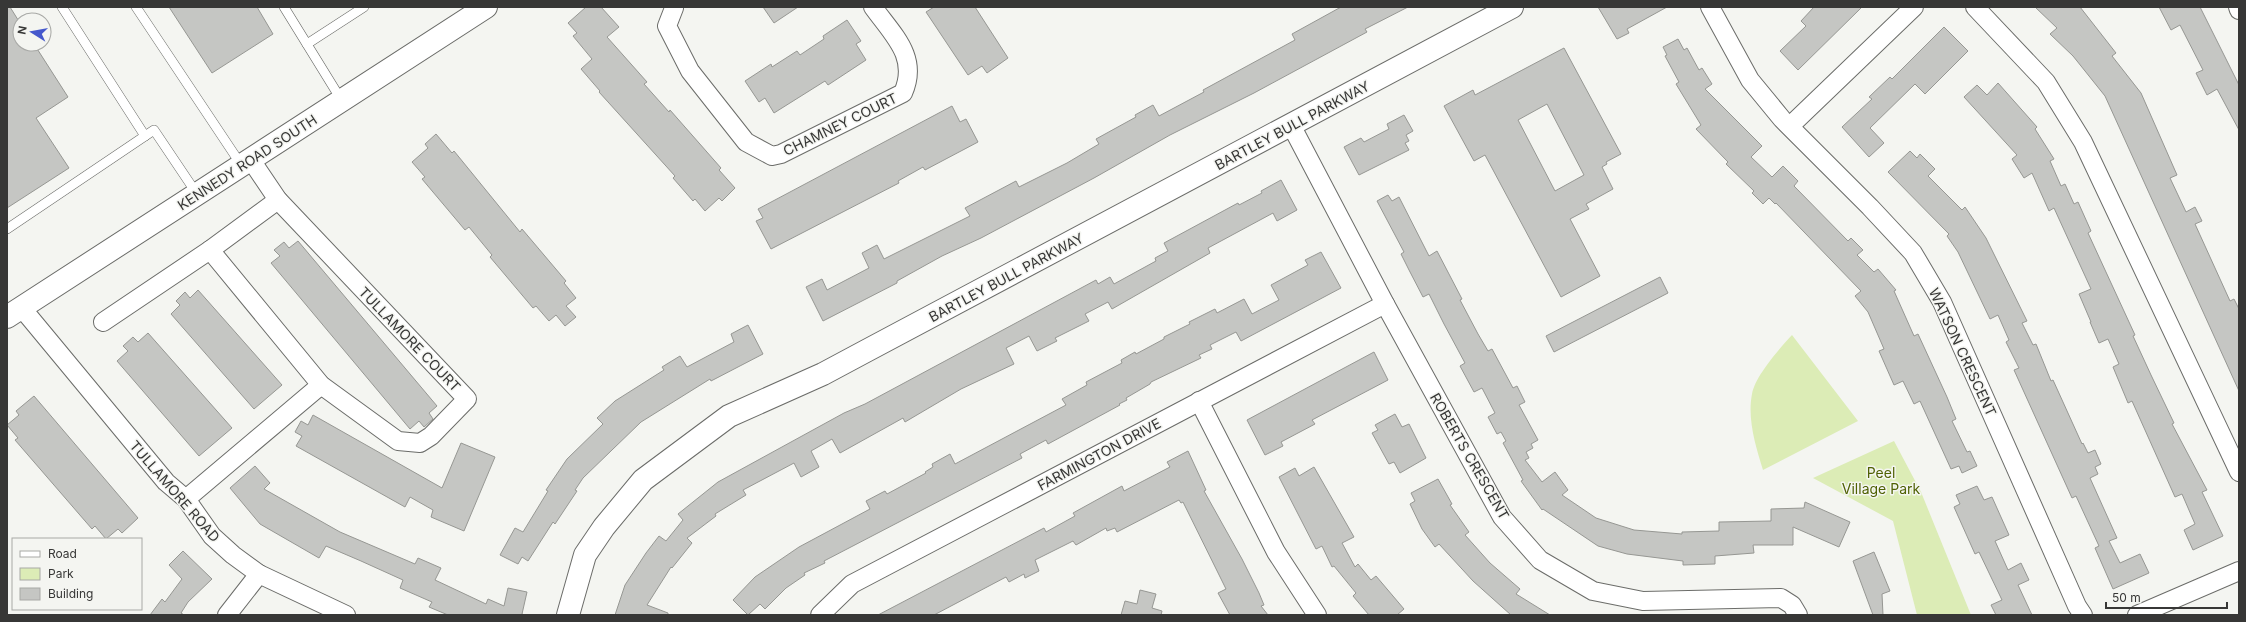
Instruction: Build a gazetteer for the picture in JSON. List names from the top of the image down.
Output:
{
  "streets": {
    "street": [
      "CHAMNEY COURT",
      "BARTLEY BULL PARKWAY",
      "KENNEDY ROAD SOUTH",
      "TULLAMORE COURT",
      "WATSON CRESCENT",
      "FARMINGTON DRIVE",
      "ROBERTS CRESCENT",
      "TULLAMORE ROAD"
    ]
  },
  "crossings": [
    ["BARTLEY BULL PARKWAY", "ROBERTS CRESCENT"],
    ["KENNEDY ROAD SOUTH", "TULLAMORE COURT"],
    ["KENNEDY ROAD SOUTH", "TULLAMORE ROAD"],
    ["FARMINGTON DRIVE", "ROBERTS CRESCENT"]
  ],
  "parks": ["Peel Village Park"],
  "legend": ["Road", "Park", "Building"],
  "scale_bar": "50 m",
  "north": "left"
}
